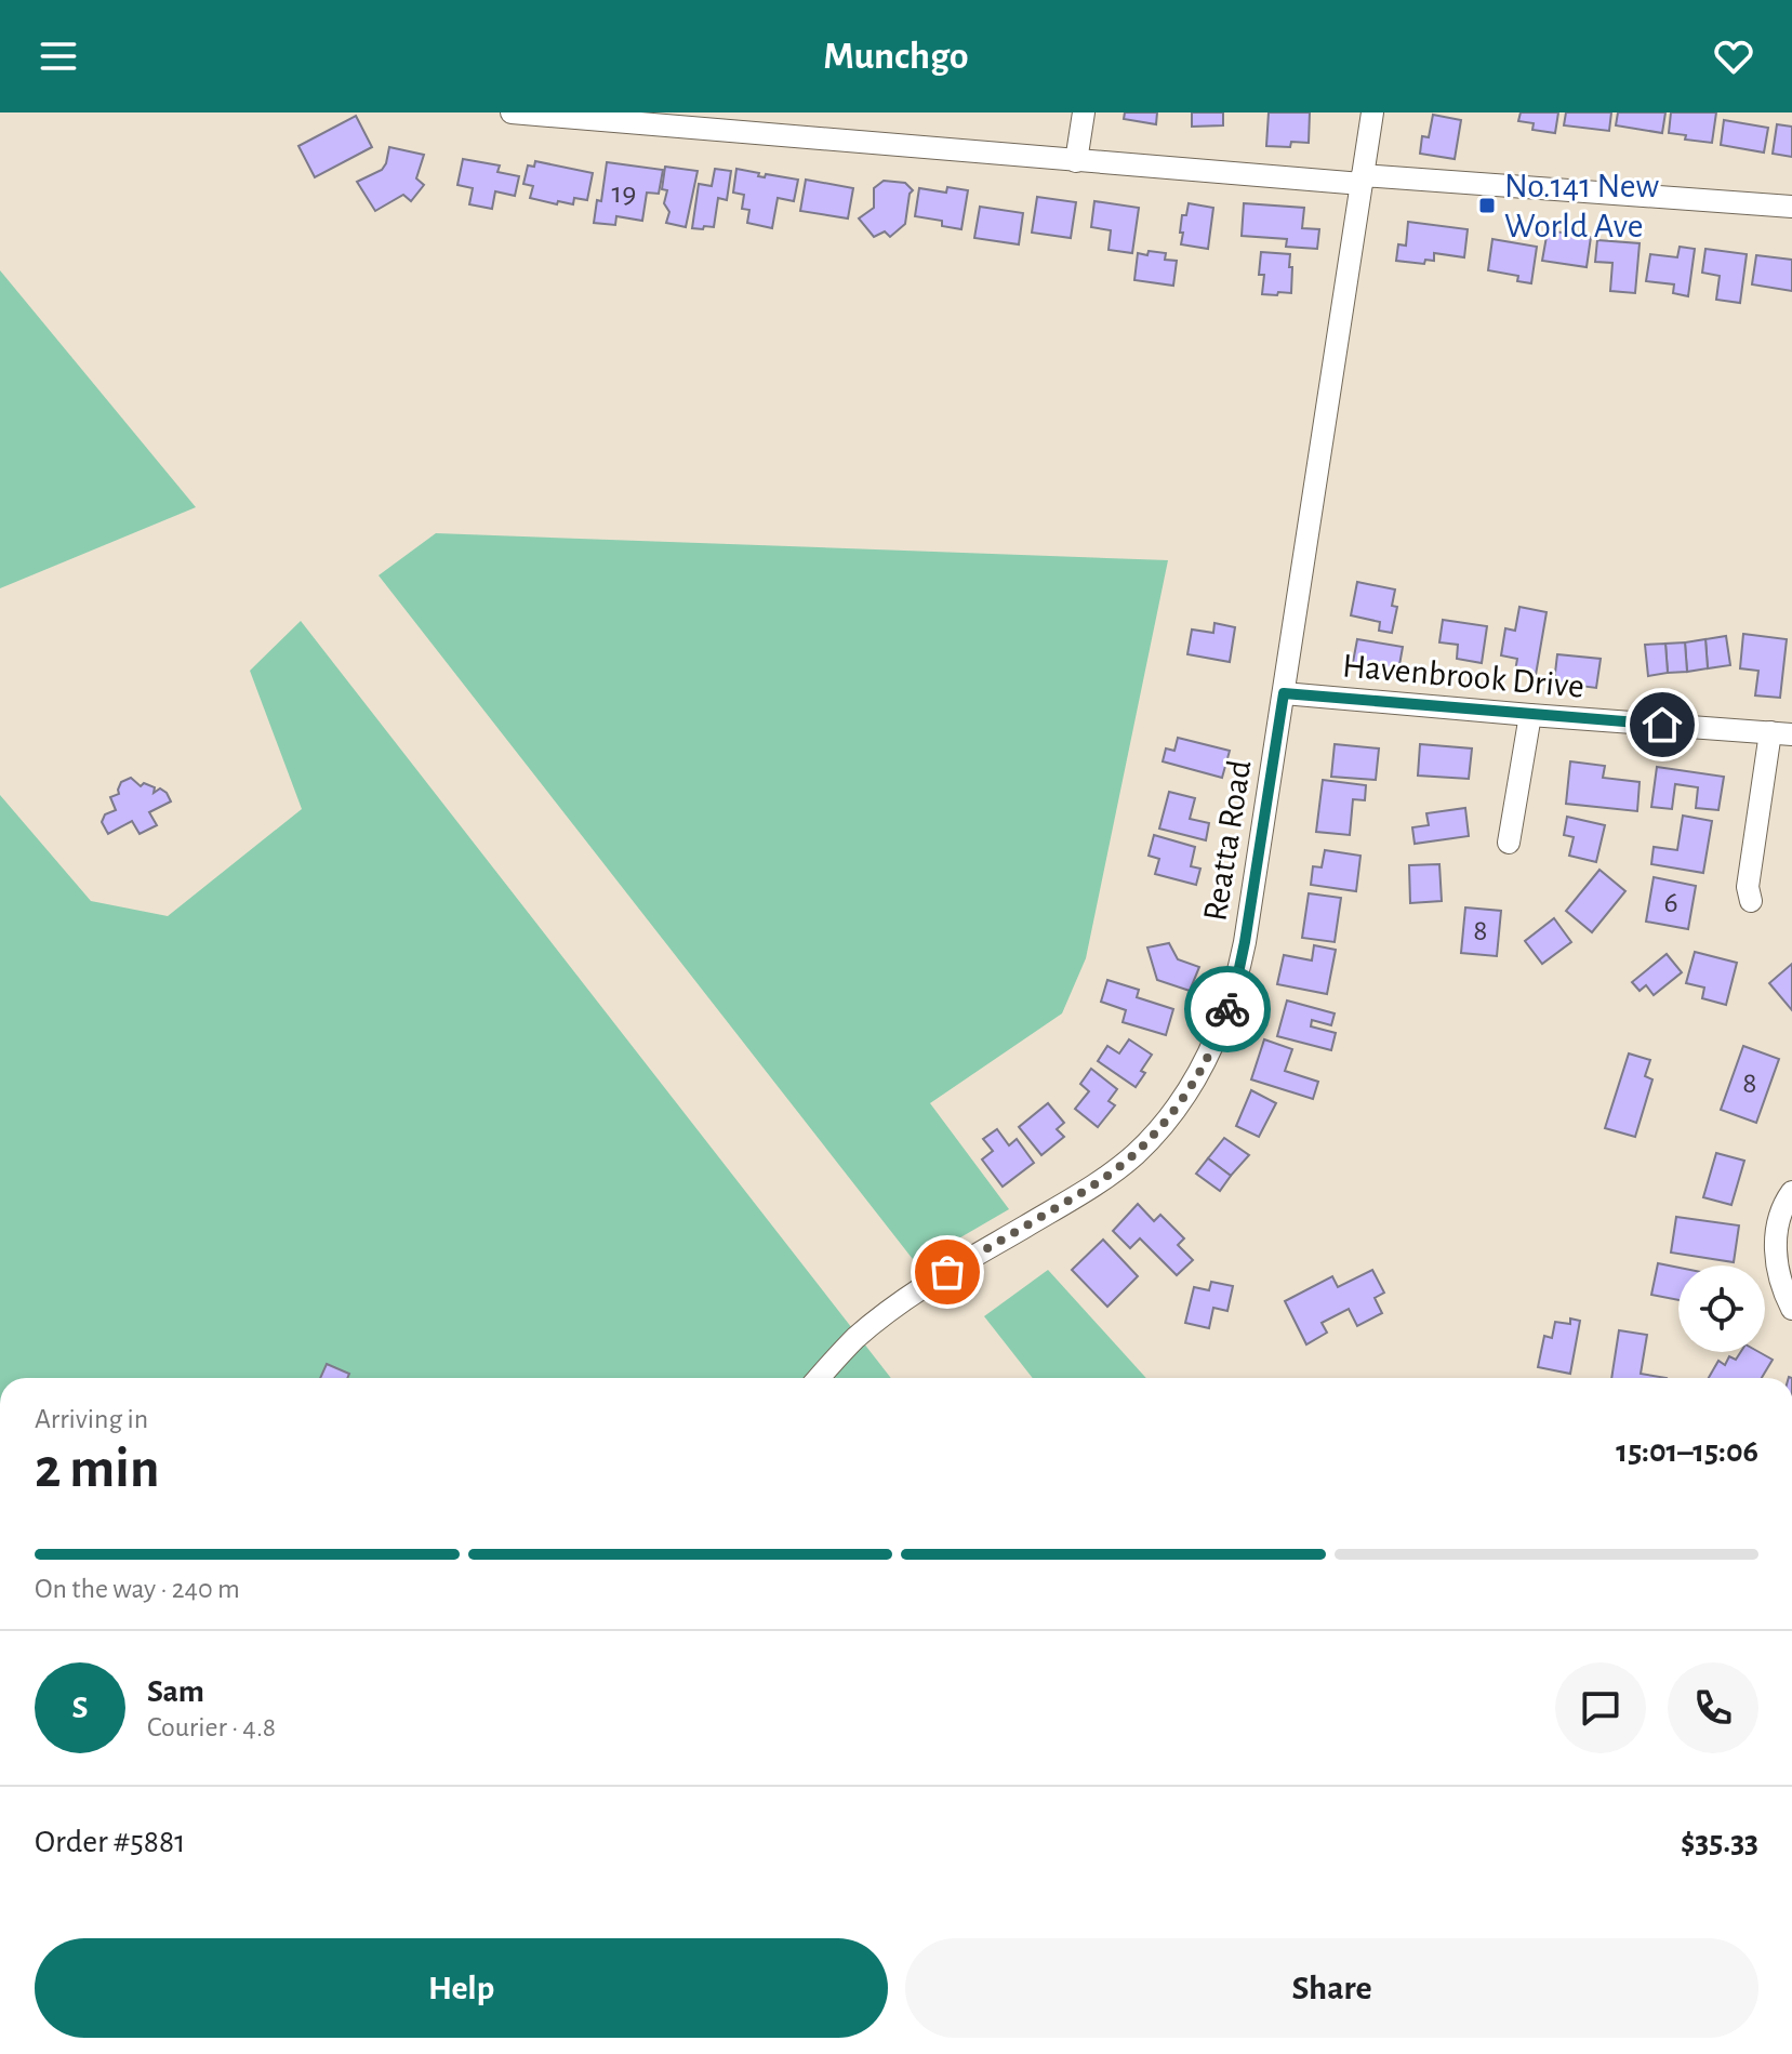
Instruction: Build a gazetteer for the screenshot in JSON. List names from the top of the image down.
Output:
{
  "streets": {
    "street": ["Havenbrook Drive", "Reatta Road"]
  },
  "crossings": [
    ["Havenbrook Drive", "Reatta Road"]
  ],
  "places": {
    "transit": ["No.141 New World Ave"]
  },
  "house_numbers": [
    "19",
    "6",
    "8",
    "8"
  ],
  "page": {
    "header": "Munchgo",
    "heading": ["2 min", "Arriving in", "15:01–15:06"],
    "panel": [
      "Sam",
      "Courier · 4.8",
      "Order #5881",
      "$35.33"
    ],
    "bar": "On the way · 240 m",
    "round": "S",
    "buttons": ["Help", "Share"]
  }
}
